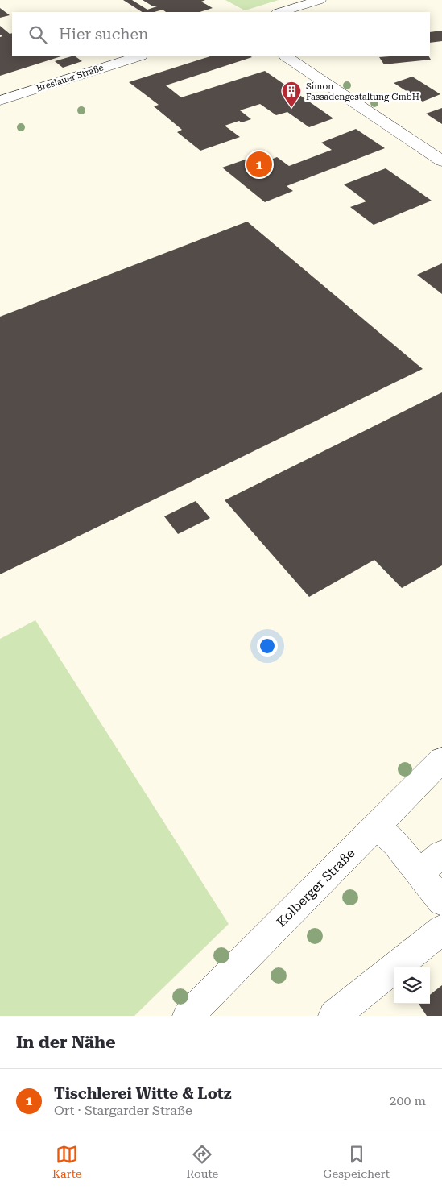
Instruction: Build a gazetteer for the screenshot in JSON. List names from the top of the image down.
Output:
{
  "streets": {
    "street": ["Breslauer Straße", "Kolberger Straße"]
  },
  "places": {
    "building": ["Simon Fassadengestaltung GmbH"]
  },
  "page": {
    "search": "Hier suchen",
    "pins": "1",
    "heading": "In der Nähe",
    "list": [
      {
        "mark": "1",
        "name": "Tischlerei Witte & Lotz",
        "note": "Ort · Stargarder Straße",
        "value": "200 m"
      }
    ],
    "nav": ["Karte", "Route", "Gespeichert"]
  }
}
